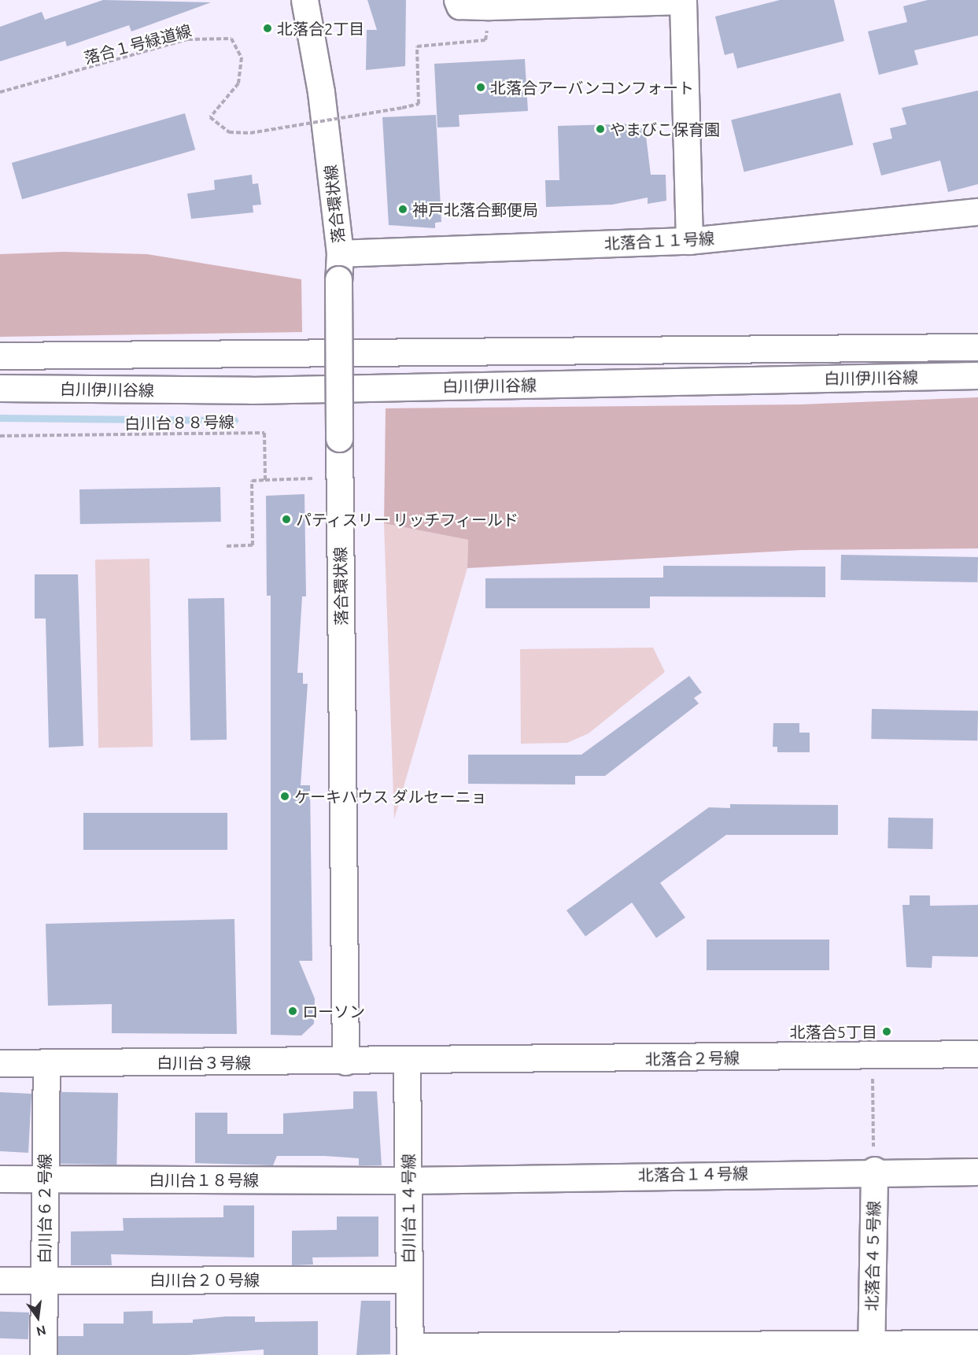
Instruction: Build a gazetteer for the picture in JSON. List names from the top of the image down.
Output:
{
  "streets": {
    "street": [
      "落合環状線",
      "北落合１１号線",
      "白川伊川谷線",
      "北落合２号線",
      "白川台３号線",
      "北落合１４号線",
      "白川台１８号線",
      "白川台６２号線",
      "白川台１４号線",
      "北落合４５号線",
      "白川台２０号線"
    ],
    "path": ["落合１号緑道線", "白川台８８号線"]
  },
  "crossings": [
    ["落合環状線", "北落合１１号線"],
    ["落合環状線", "白川台３号線"],
    ["北落合２号線", "白川台３号線"],
    ["北落合２号線", "白川台１４号線"],
    ["白川台３号線", "白川台６２号線"],
    ["白川台３号線", "白川台１４号線"],
    ["北落合１４号線", "白川台１８号線"],
    ["北落合１４号線", "白川台１４号線"],
    ["北落合１４号線", "北落合４５号線"],
    ["白川台１８号線", "白川台６２号線"],
    ["白川台１８号線", "白川台１４号線"],
    ["白川台６２号線", "白川台２０号線"],
    ["白川台１４号線", "白川台２０号線"]
  ],
  "places": [
    "北落合2丁目",
    "北落合アーバンコンフォート",
    "やまびこ保育園",
    "神戸北落合郵便局",
    "パティスリー リッチフィールド",
    "ケーキハウス ダルセーニョ",
    "ローソン",
    "北落合5丁目"
  ],
  "north": "bottom"
}
